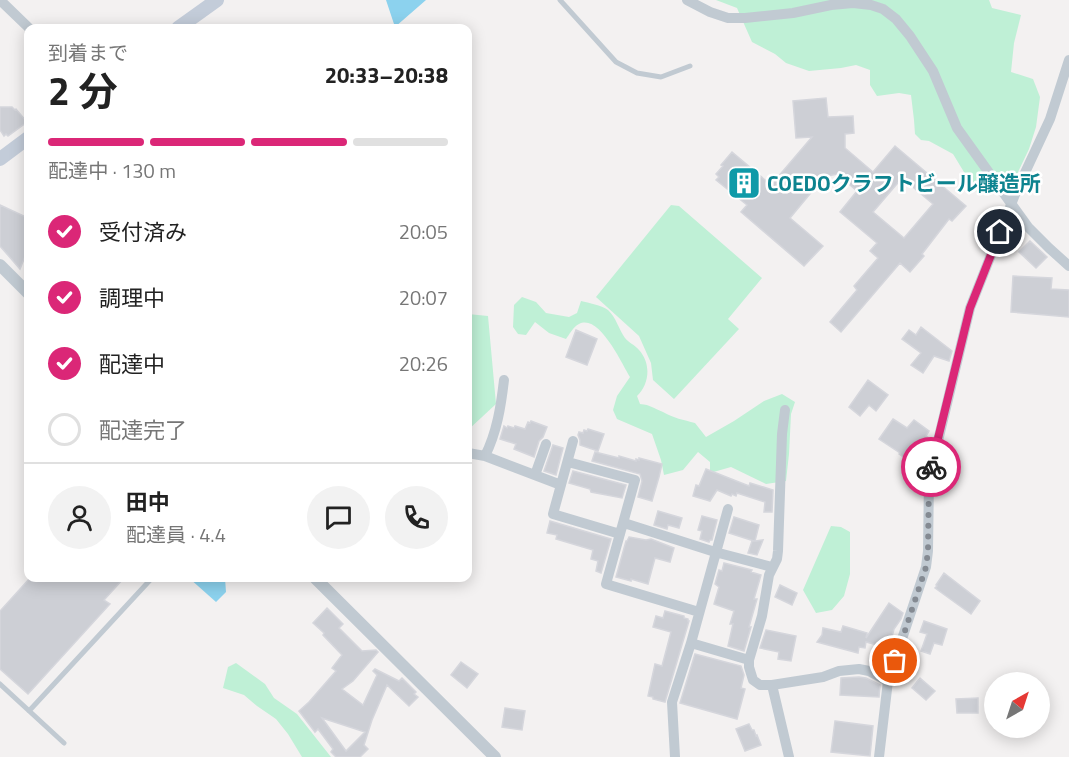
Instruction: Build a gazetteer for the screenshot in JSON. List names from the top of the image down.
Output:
{
  "places": {
    "building": ["COEDOクラフトビール醸造所"]
  },
  "north": "top right",
  "page": {
    "heading": ["2 分", "到着まで", "20:33–20:38"],
    "panel": ["田中", "配達員 · 4.4"],
    "bar": "配達中 · 130 m",
    "list": [
      ["受付済み", "20:05"],
      ["調理中", "20:07"],
      ["配達中", "20:26"],
      "配達完了"
    ]
  }
}
